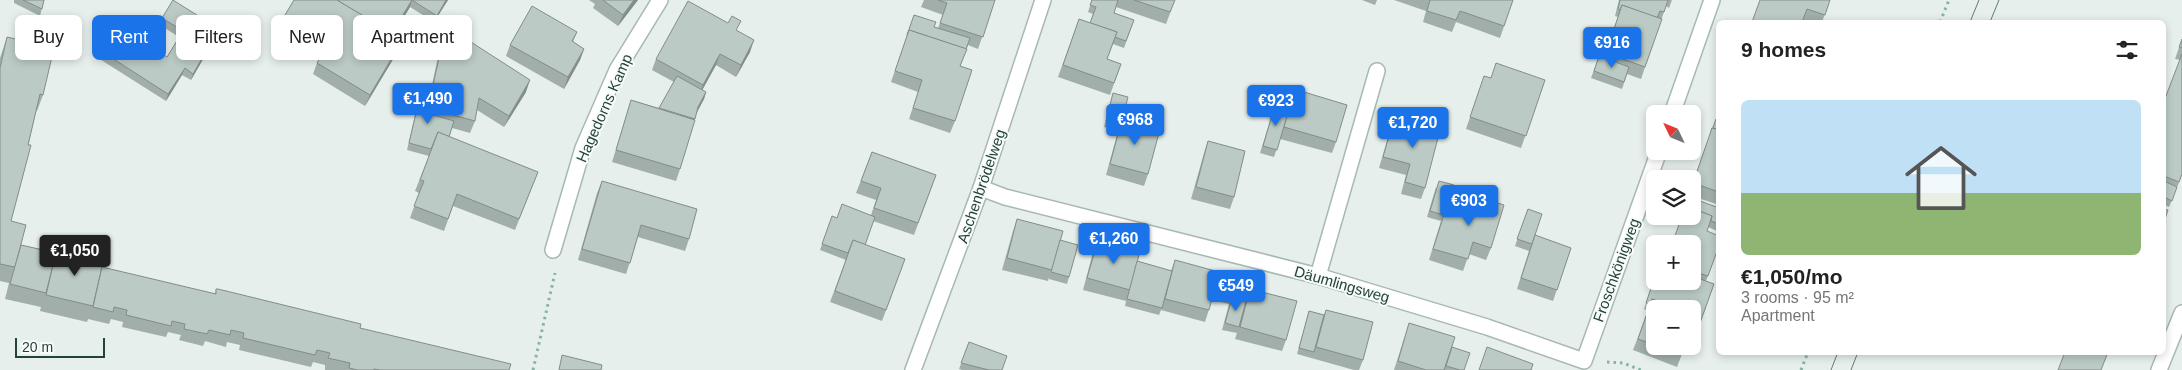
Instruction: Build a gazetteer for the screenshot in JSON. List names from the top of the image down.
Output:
{
  "streets": {
    "street": [
      "Hagedorns Kamp",
      "Aschenbrödelweg",
      "Froschkönigweg",
      "Däumlingsweg"
    ]
  },
  "crossings": [
    ["Aschenbrödelweg", "Däumlingsweg"],
    ["Froschkönigweg", "Däumlingsweg"]
  ],
  "scale_bar": "20 m",
  "north": "top left",
  "page": {
    "chip": [
      "Buy",
      "Rent",
      "Filters",
      "New",
      "Apartment"
    ],
    "heading": "9 homes",
    "price": [
      "€916",
      "€1,490",
      "€923",
      "€968",
      "€1,720",
      "€903",
      "€1,260",
      "€1,050",
      "€549"
    ],
    "list": [
      {
        "name": "€1,050/mo",
        "note": "3 rooms · 95 m² · Apartment"
      }
    ],
    "map_buttons": ["+", "−"],
    "scale": "20 m"
  }
}
